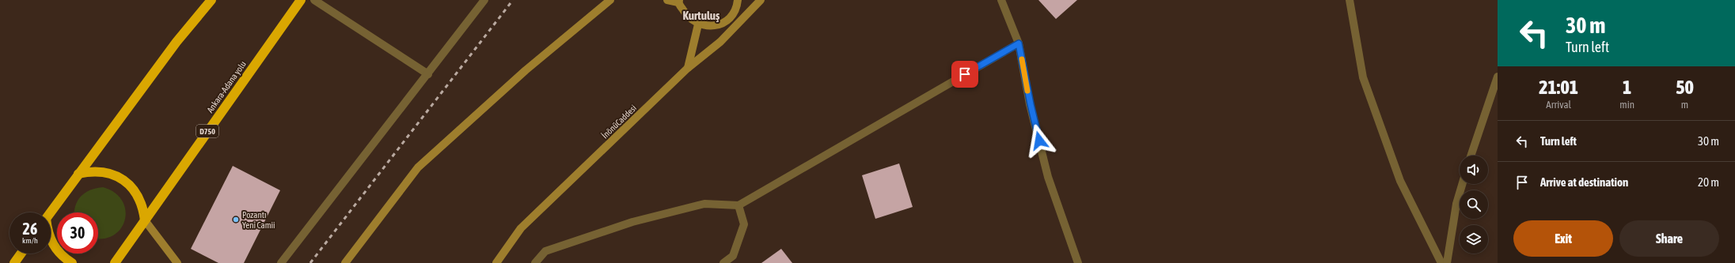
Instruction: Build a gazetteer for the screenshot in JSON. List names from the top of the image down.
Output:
{
  "streets": {
    "highway": ["Ankara-Adana yolu", "D750"],
    "main road": ["İnönüCaddesi"]
  },
  "districts": ["Kurtuluş"],
  "places": ["Pozantı Yeni Camii"],
  "page": {
    "turn": ["30 m", "Turn left"],
    "eta": [
      "21:01",
      "Arrival",
      "1",
      "min",
      "50",
      "m"
    ],
    "list": [
      {
        "name": "Turn left",
        "value": "30 m"
      },
      {
        "name": "Arrive at destination",
        "value": "20 m"
      }
    ],
    "speed": "26 km/h",
    "limit": "30",
    "buttons": ["Exit", "Share"]
  }
}
